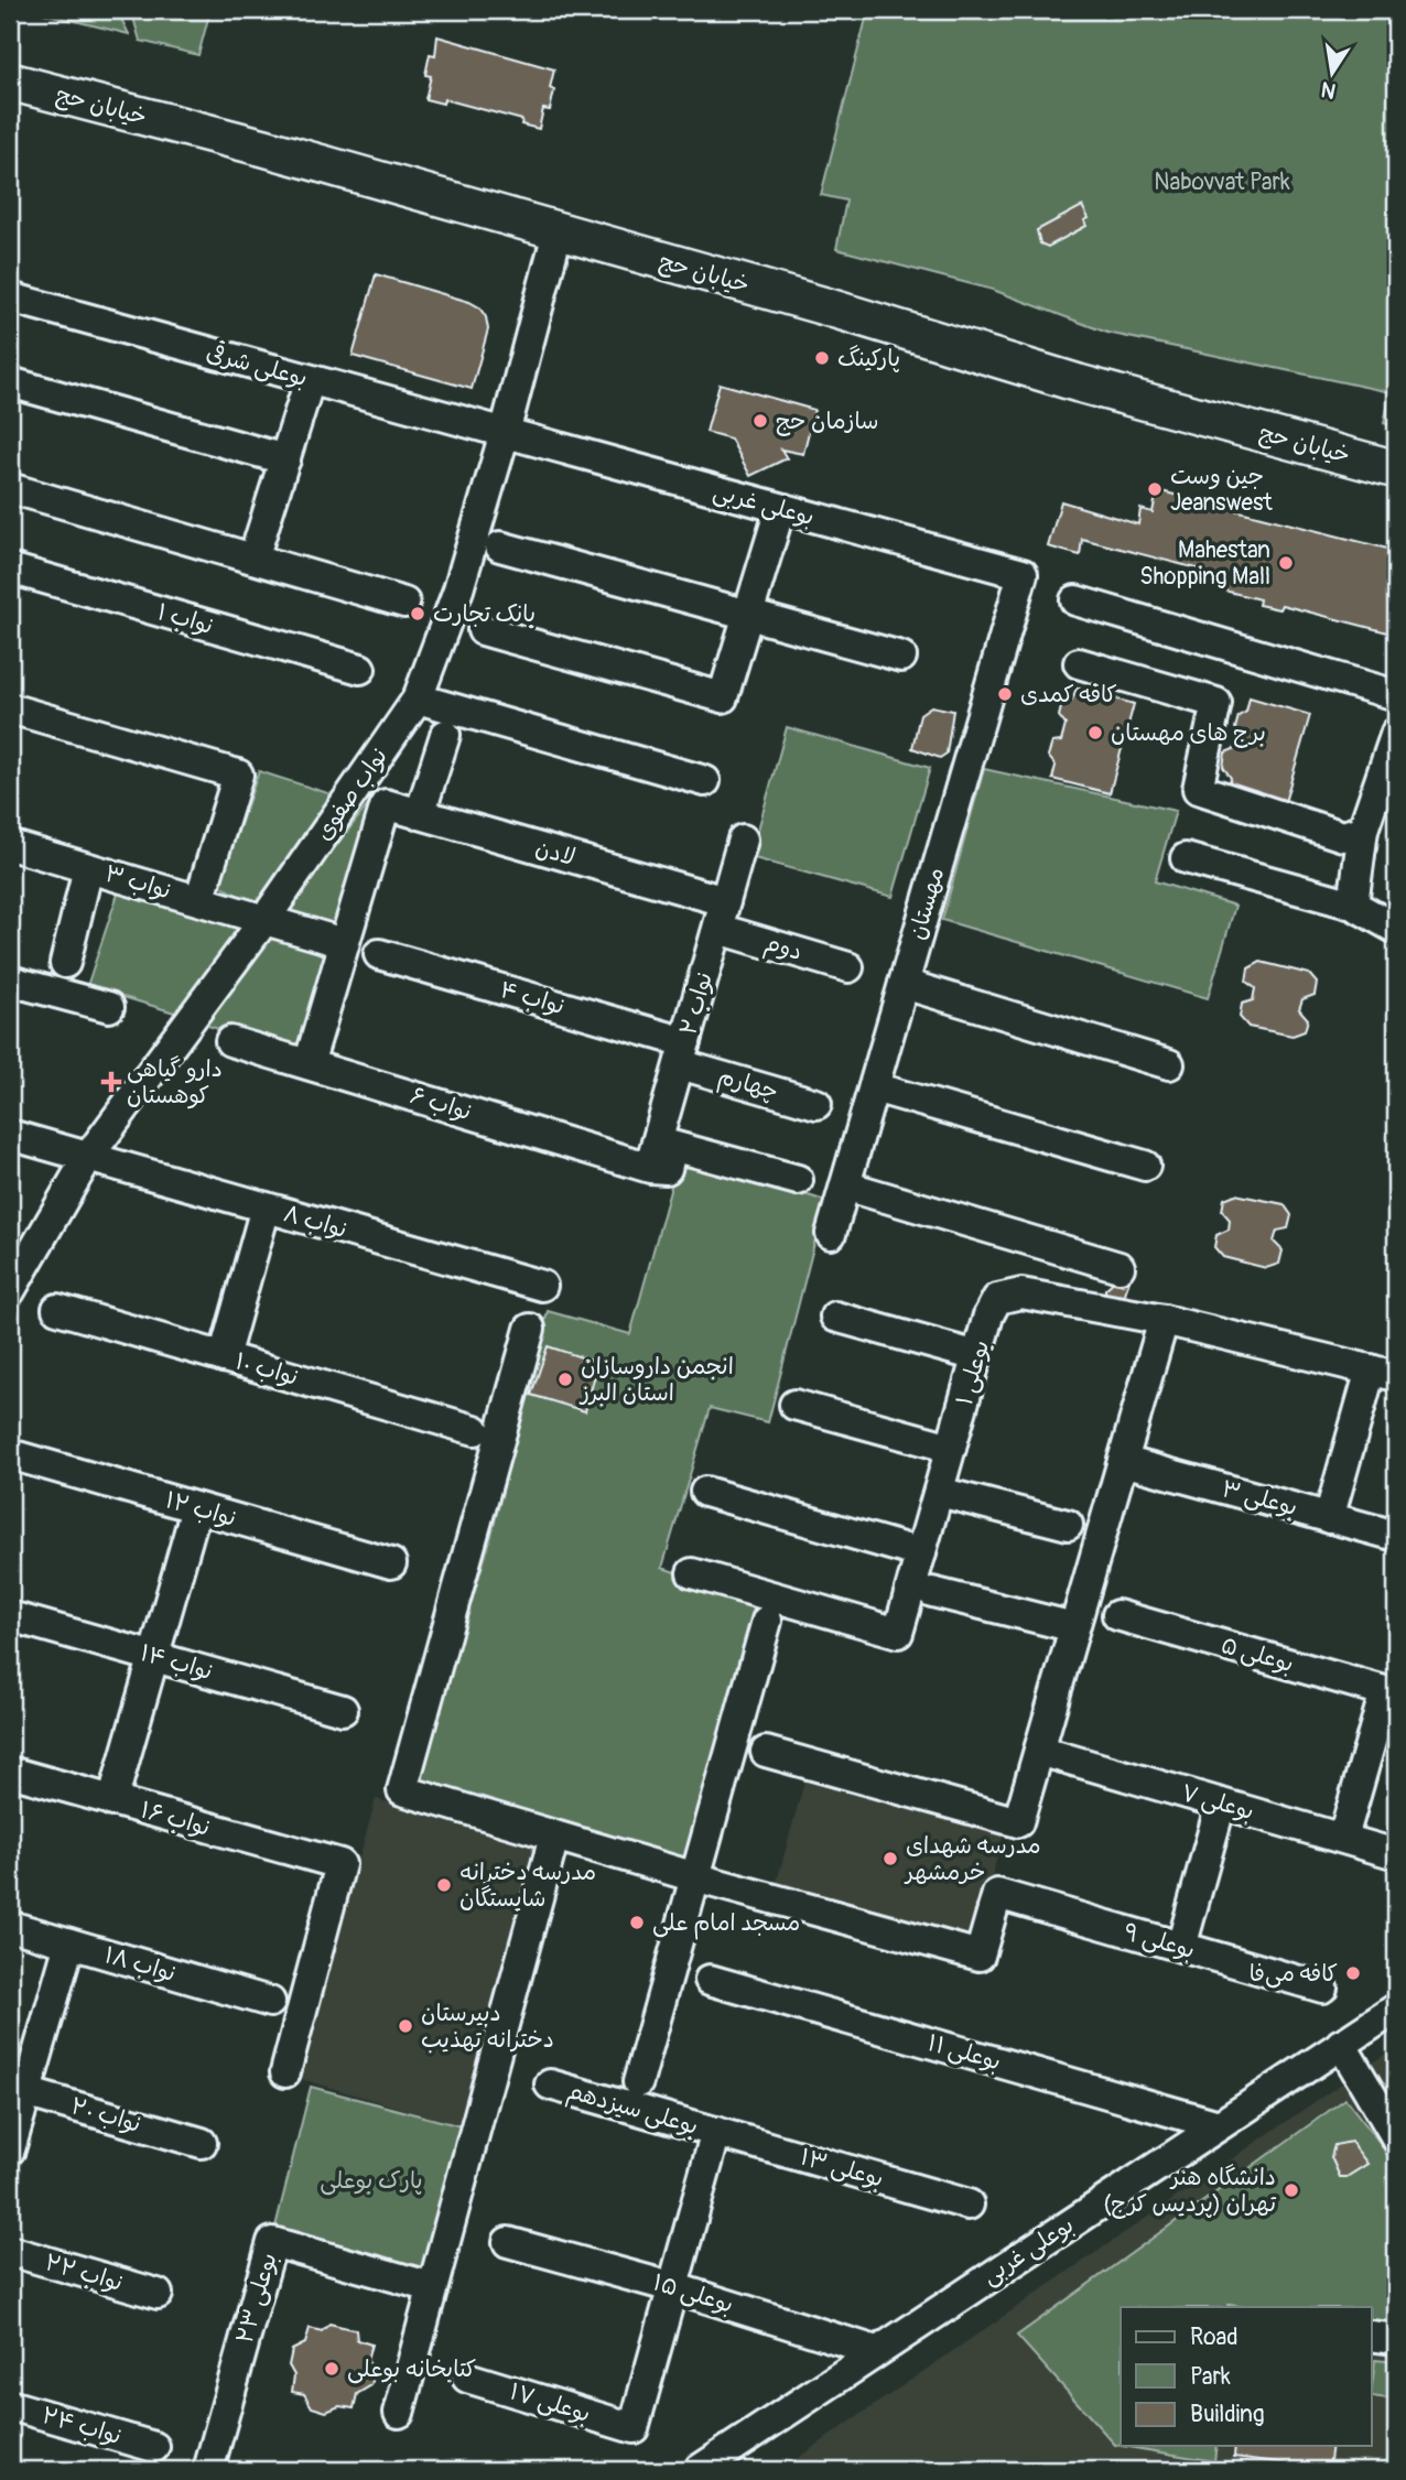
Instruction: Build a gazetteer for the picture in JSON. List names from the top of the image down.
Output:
{
  "streets": {
    "main road": ["خیابان حج"],
    "street": [
      "بوعلی شرقی",
      "بوعلی غربی",
      "نواب ۱",
      "نواب صفوی",
      "لادن",
      "نواب ۳",
      "مهستان",
      "دوم",
      "نواب ۴",
      "نواب ۲",
      "چهارم",
      "نواب ۶",
      "نواب ۸",
      "نواب ۱۰",
      "بوعلی ۱",
      "بوعلی ۳",
      "نواب ۱۲",
      "بوعلی ۵",
      "نواب ۱۴",
      "بوعلی ۷",
      "نواب ۱۶",
      "بوعلی ۹",
      "نواب ۱۸",
      "بوعلی ۱۱",
      "بوعلی سیزدهم",
      "نواب ۲۰",
      "بوعلی ۱۳",
      "نواب ۲۲",
      "بوعلی ۱۵",
      "بوعلی ۲۳",
      "بوعلی ۱۷",
      "نواب ۲۴"
    ]
  },
  "crossings": [
    ["خیابان حج", "نواب صفوی"],
    ["بوعلی شرقی", "بوعلی غربی"],
    ["بوعلی شرقی", "نواب صفوی"],
    ["بوعلی غربی", "نواب صفوی"],
    ["بوعلی غربی", "مهستان"],
    ["بوعلی غربی", "بوعلی ۱۱"],
    ["بوعلی غربی", "بوعلی ۱۵"],
    ["نواب صفوی", "نواب ۳"],
    ["نواب صفوی", "نواب ۸"],
    ["لادن", "دوم"],
    ["لادن", "نواب ۲"],
    ["دوم", "نواب ۲"],
    ["نواب ۴", "نواب ۲"],
    ["نواب ۴", "چهارم"],
    ["نواب ۲", "چهارم"],
    ["نواب ۲", "نواب ۶"],
    ["بوعلی سیزدهم", "بوعلی ۱۳"],
    ["بوعلی ۱۵", "بوعلی ۱۷"]
  ],
  "parks": ["Nabovvat Park", "پارک بوعلی"],
  "places": {
    "other": [
      "پارکینگ",
      "سازمان حج",
      "جین وست Jeanswest",
      "Mahestan Shopping Mall",
      "بانک تجارت",
      "کافه کمدی",
      "برج های مهستان",
      "انجمن داروسازان استان البرز",
      "مدرسه شهدای خرمشهر",
      "مدرسه دخترانه شایستگان",
      "مسجد امام علی",
      "کافه می‌فا",
      "دبیرستان دخترانه تهذیب",
      "دانشگاه هنر تهران (پردیس کرج)",
      "کتابخانه بوعلی"
    ],
    "health": ["دارو گیاهی کوهستان"]
  },
  "legend": ["Road", "Park", "Building"],
  "north": "bottom"
}
